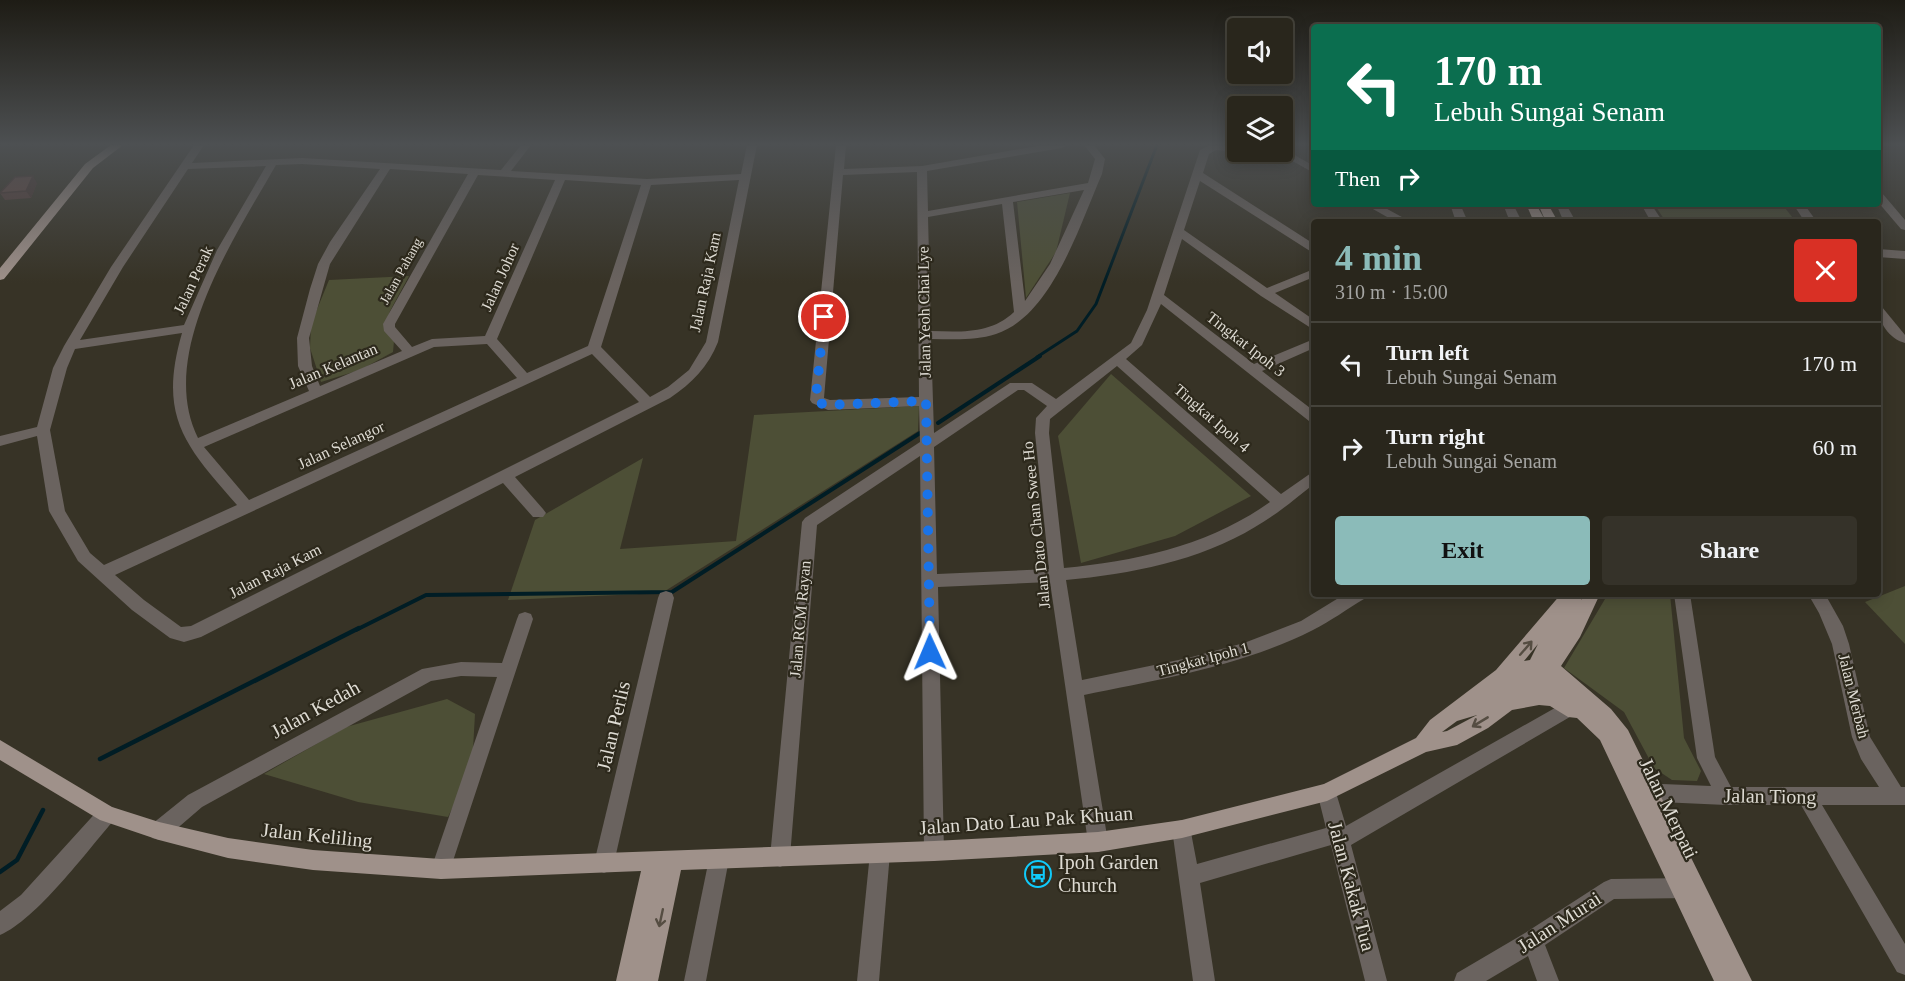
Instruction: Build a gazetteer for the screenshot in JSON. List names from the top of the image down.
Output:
{
  "streets": {
    "main road": ["Jalan Merpati", "Jalan Dato Lau Pak Khuan", "Jalan Keliling"],
    "street": [
      "Jalan Pahang",
      "Jalan Johor",
      "Jalan Perak",
      "Jalan Raja Kam",
      "Jalan Yeoh Chai Lye",
      "Tingkat Ipoh 3",
      "Jalan Kelantan",
      "Tingkat Ipoh 4",
      "Jalan Selangor",
      "Jalan Dato Chan Swee Ho",
      "Jalan RCM Rayan",
      "Tingkat Ipoh 1",
      "Jalan Merbah",
      "Jalan Kedah",
      "Jalan Perlis",
      "Jalan Tiong",
      "Jalan Kakak Tua",
      "Jalan Murai"
    ]
  },
  "crossings": [
    ["Jalan Pahang", "Jalan Kelantan"],
    ["Jalan Johor", "Jalan Kelantan"],
    ["Jalan Johor", "Jalan Selangor"],
    ["Jalan Perak", "Jalan Kelantan"],
    ["Jalan Perak", "Jalan Selangor"],
    ["Jalan Raja Kam", "Jalan Selangor"],
    ["Jalan Yeoh Chai Lye", "Jalan RCM Rayan"],
    ["Jalan Yeoh Chai Lye", "Jalan Dato Lau Pak Khuan"],
    ["Tingkat Ipoh 3", "Jalan Dato Chan Swee Ho"],
    ["Tingkat Ipoh 4", "Jalan Dato Chan Swee Ho"],
    ["Jalan Dato Chan Swee Ho", "Tingkat Ipoh 1"],
    ["Jalan Dato Chan Swee Ho", "Jalan Dato Lau Pak Khuan"],
    ["Jalan RCM Rayan", "Jalan Dato Lau Pak Khuan"],
    ["Jalan Merbah", "Jalan Tiong"],
    ["Jalan Kedah", "Jalan Keliling"],
    ["Jalan Perlis", "Jalan Keliling"],
    ["Jalan Tiong", "Jalan Merpati"],
    ["Jalan Merpati", "Jalan Dato Lau Pak Khuan"],
    ["Jalan Merpati", "Jalan Murai"],
    ["Jalan Dato Lau Pak Khuan", "Jalan Keliling"],
    ["Jalan Dato Lau Pak Khuan", "Jalan Kakak Tua"]
  ],
  "places": {
    "bus stop": ["Ipoh Garden Church"]
  },
  "page": {
    "turn": ["170 m", "Lebuh Sungai Senam"],
    "then": "Then",
    "heading": ["4 min", "310 m · 15:00"],
    "list": [
      {
        "name": "Turn left",
        "note": "Lebuh Sungai Senam",
        "value": "170 m"
      },
      {
        "name": "Turn right",
        "note": "Lebuh Sungai Senam",
        "value": "60 m"
      }
    ],
    "buttons": ["Exit", "Share"]
  }
}
